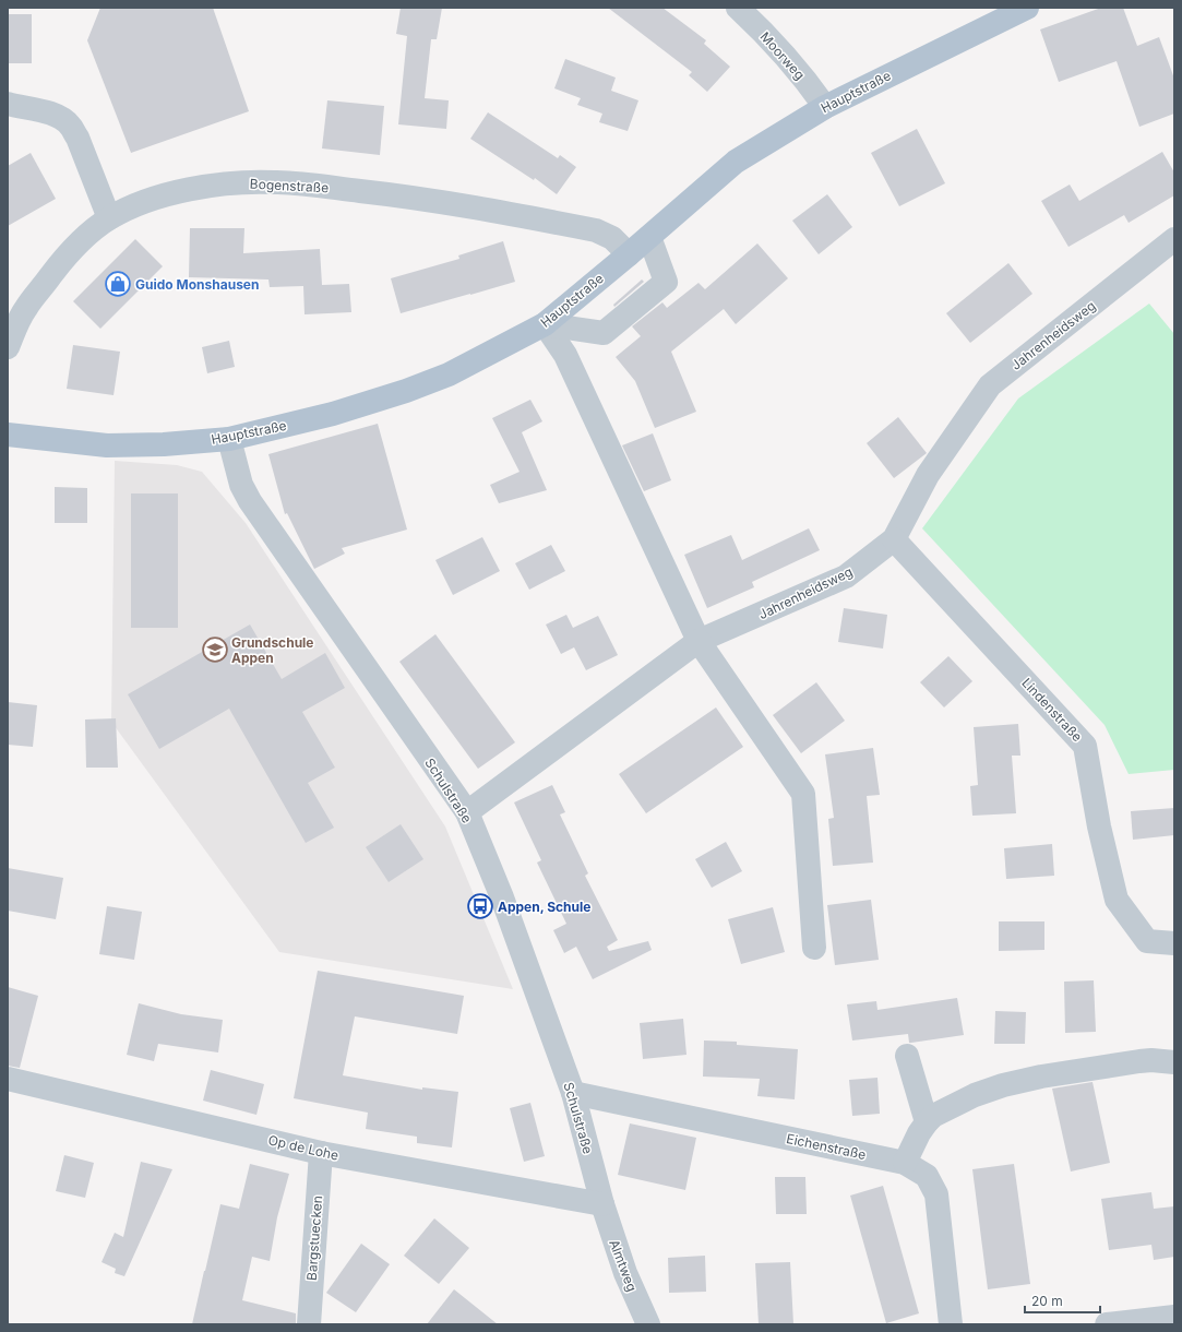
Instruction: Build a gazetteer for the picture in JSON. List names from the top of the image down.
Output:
{
  "streets": {
    "main road": ["Hauptstraße"],
    "street": [
      "Moorweg",
      "Bogenstraße",
      "Jahrenheidsweg",
      "Lindenstraße",
      "Schulstraße",
      "Eichenstraße",
      "Op de Lohe",
      "Bargstuecken",
      "Almtweg"
    ]
  },
  "crossings": [
    ["Moorweg", "Hauptstraße"],
    ["Hauptstraße", "Bogenstraße"],
    ["Hauptstraße", "Schulstraße"],
    ["Jahrenheidsweg", "Lindenstraße"],
    ["Jahrenheidsweg", "Schulstraße"],
    ["Schulstraße", "Eichenstraße"],
    ["Schulstraße", "Op de Lohe"],
    ["Schulstraße", "Almtweg"],
    ["Op de Lohe", "Bargstuecken"],
    ["Op de Lohe", "Almtweg"]
  ],
  "places": {
    "shop": ["Guido Monshausen"],
    "school or university": ["Grundschule Appen"],
    "bus stop": ["Appen, Schule"]
  },
  "scale_bar": "20 m"
}
